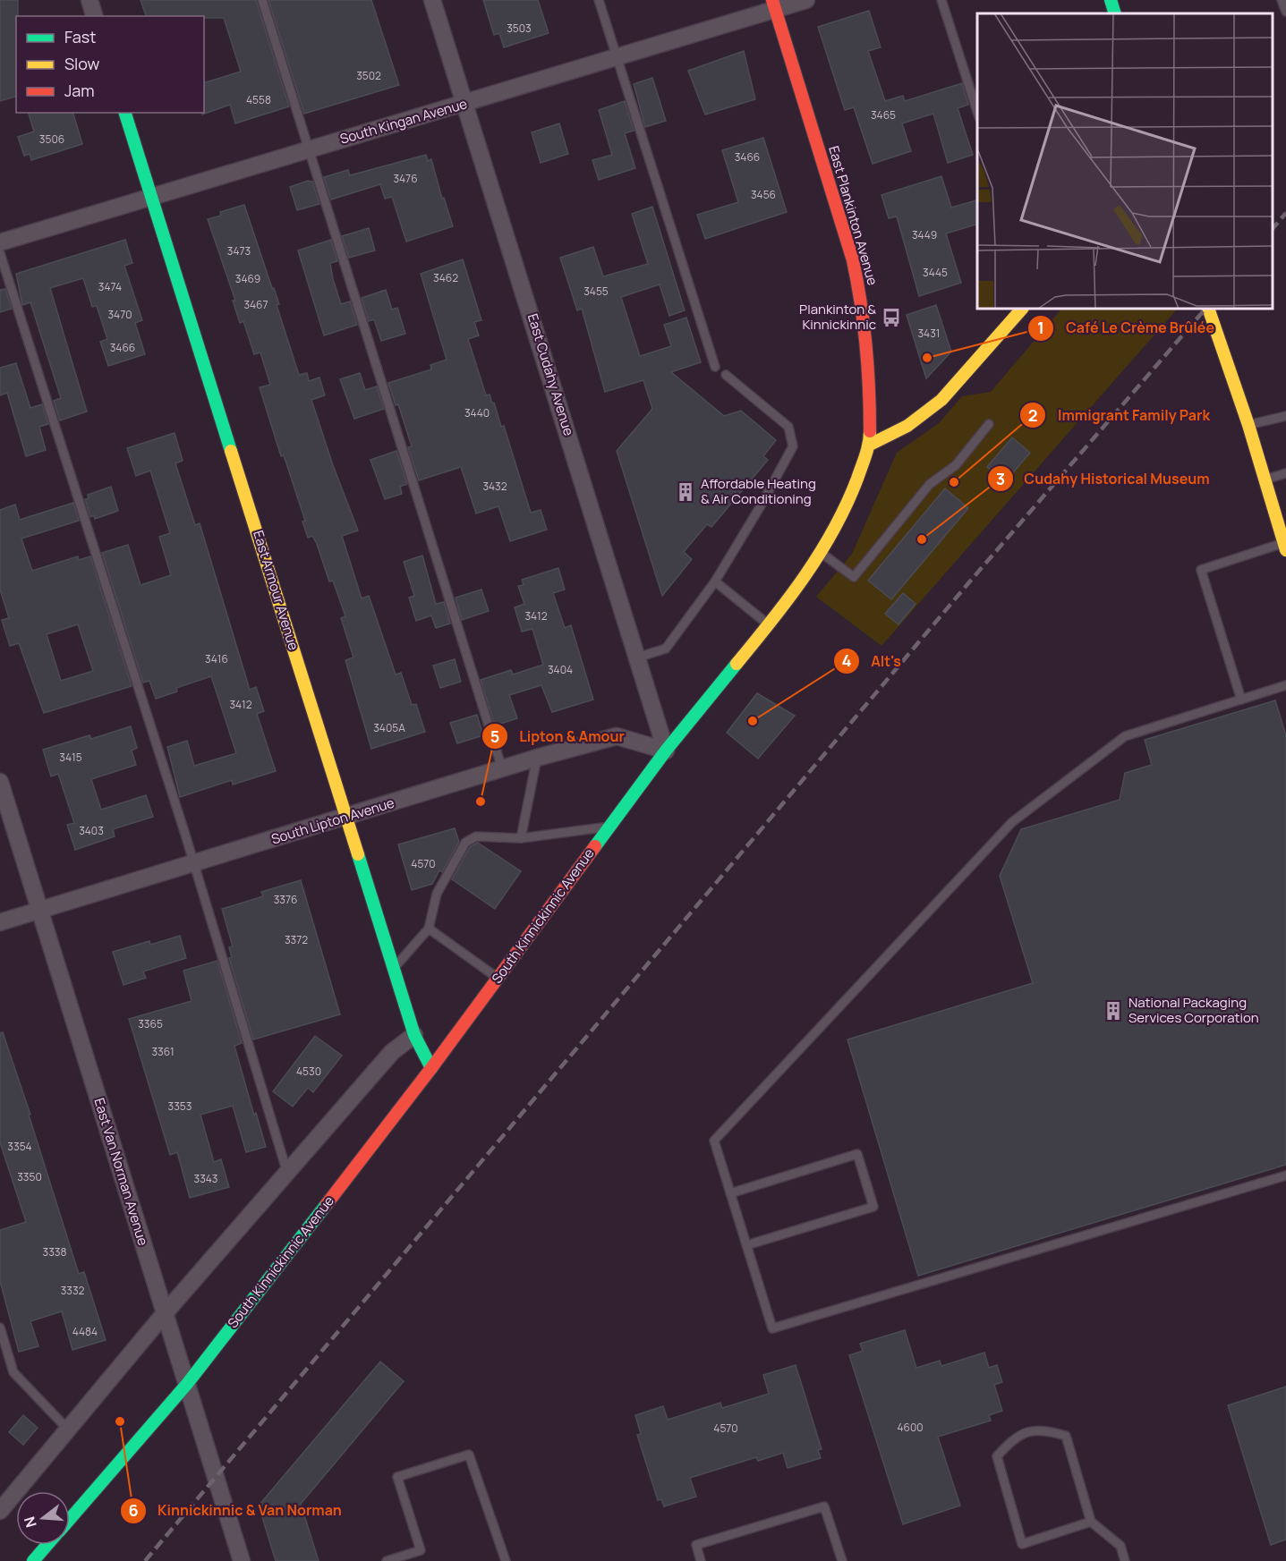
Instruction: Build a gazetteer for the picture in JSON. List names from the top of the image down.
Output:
{
  "streets": {
    "street": [
      "South Kingan Avenue",
      "East Plankinton Avenue",
      "East Cudahy Avenue",
      "East Armour Avenue",
      "South Lipton Avenue",
      "South Kinnickinnic Avenue",
      "East Van Norman Avenue"
    ]
  },
  "crossings": [
    ["South Kingan Avenue", "East Plankinton Avenue"],
    ["South Kingan Avenue", "East Cudahy Avenue"],
    ["South Kingan Avenue", "East Armour Avenue"],
    ["East Plankinton Avenue", "South Kinnickinnic Avenue"],
    ["East Cudahy Avenue", "South Lipton Avenue"],
    ["East Cudahy Avenue", "South Kinnickinnic Avenue"],
    ["East Armour Avenue", "South Lipton Avenue"],
    ["East Armour Avenue", "South Kinnickinnic Avenue"],
    ["South Lipton Avenue", "South Kinnickinnic Avenue"],
    ["South Lipton Avenue", "East Van Norman Avenue"],
    ["South Kinnickinnic Avenue", "East Van Norman Avenue"]
  ],
  "places": {
    "bus stop": ["Plankinton & Kinnickinnic"],
    "other": [
      "Café Le Crème Brûlée",
      "Immigrant Family Park",
      "Cudahy Historical Museum",
      "Alt's",
      "Lipton & Amour",
      "Kinnickinnic & Van Norman"
    ],
    "building": ["Affordable Heating & Air Conditioning", "National Packaging Services Corporation"]
  },
  "house_numbers": [
    "3503",
    "3502",
    "4558",
    "3465",
    "3506",
    "3466",
    "3476",
    "3456",
    "3449",
    "3473",
    "3445",
    "3462",
    "3469",
    "3474",
    "3455",
    "3467",
    "3470",
    "3431",
    "3466",
    "3440",
    "3432",
    "3412",
    "3416",
    "3404",
    "3412",
    "3405A",
    "3415",
    "3403",
    "4570",
    "3376",
    "3372",
    "3365",
    "3361",
    "4530",
    "3353",
    "3354",
    "3350",
    "3343",
    "3338",
    "3332",
    "4484",
    "4600",
    "4570"
  ],
  "legend": ["Fast", "Slow", "Jam"],
  "north": "left"
}
